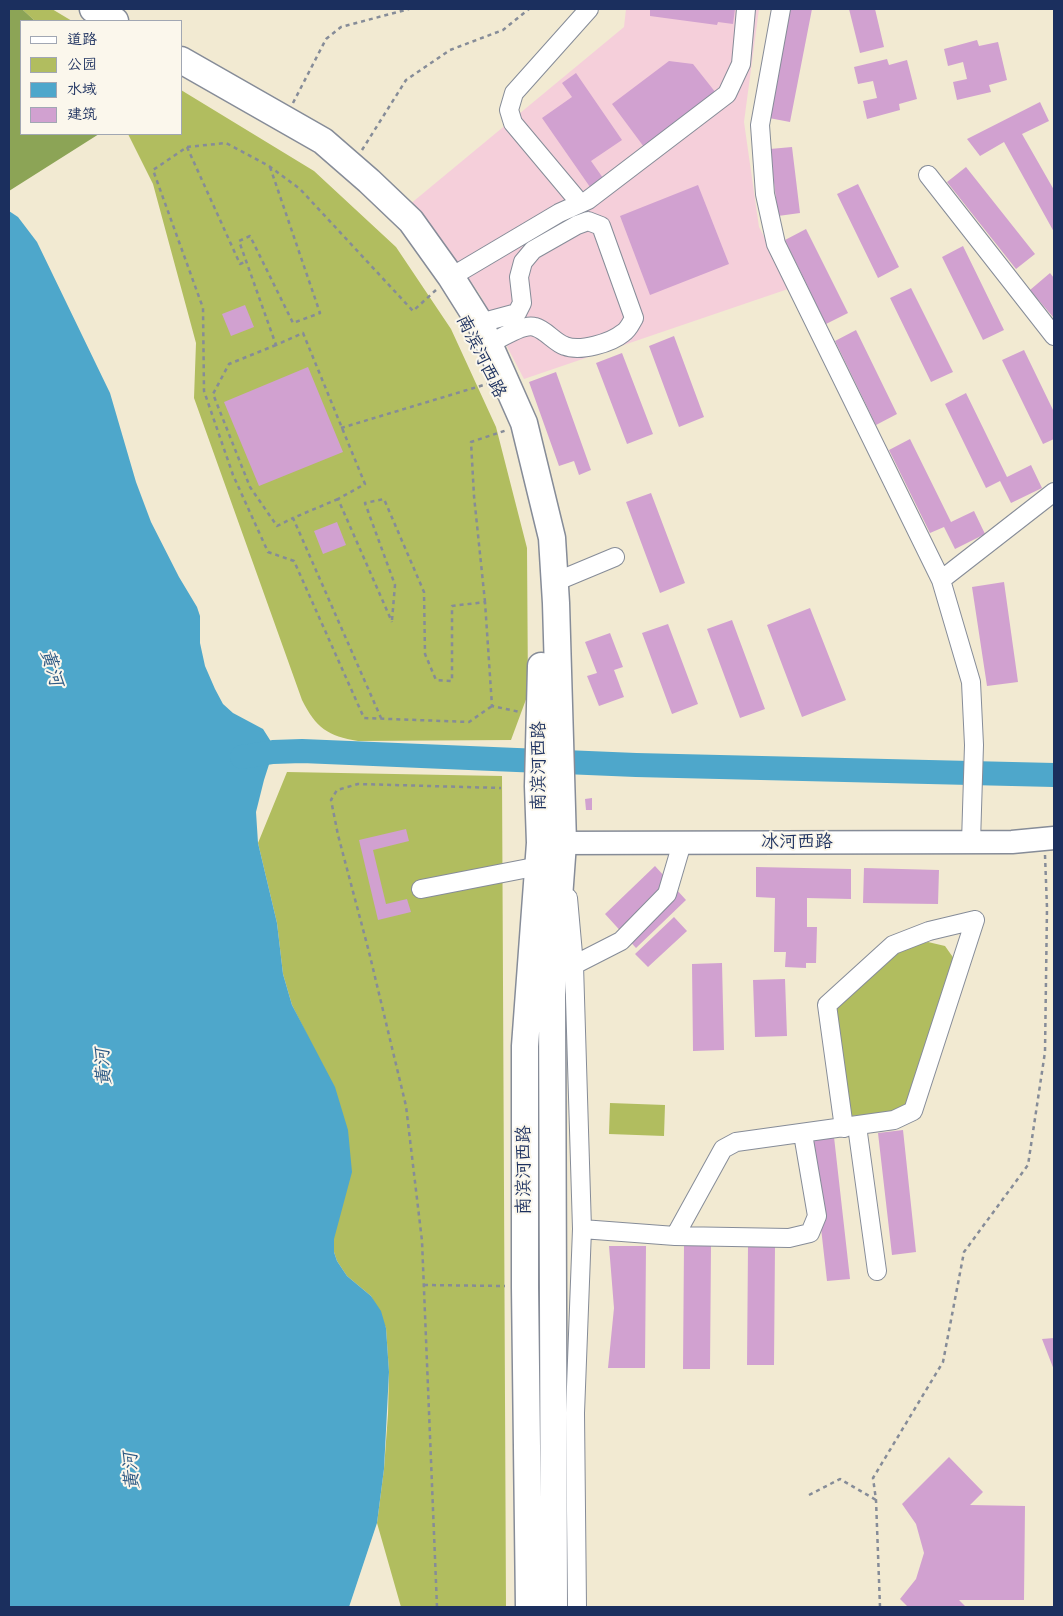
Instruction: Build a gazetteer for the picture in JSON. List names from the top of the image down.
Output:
{
  "streets": {
    "highway": ["南滨河西路"],
    "main road": ["冰河西路"]
  },
  "crossings": [
    ["南滨河西路", "冰河西路"]
  ],
  "water": ["黄河"],
  "legend": [
    "道路",
    "公园",
    "水域",
    "建筑"
  ]
}
